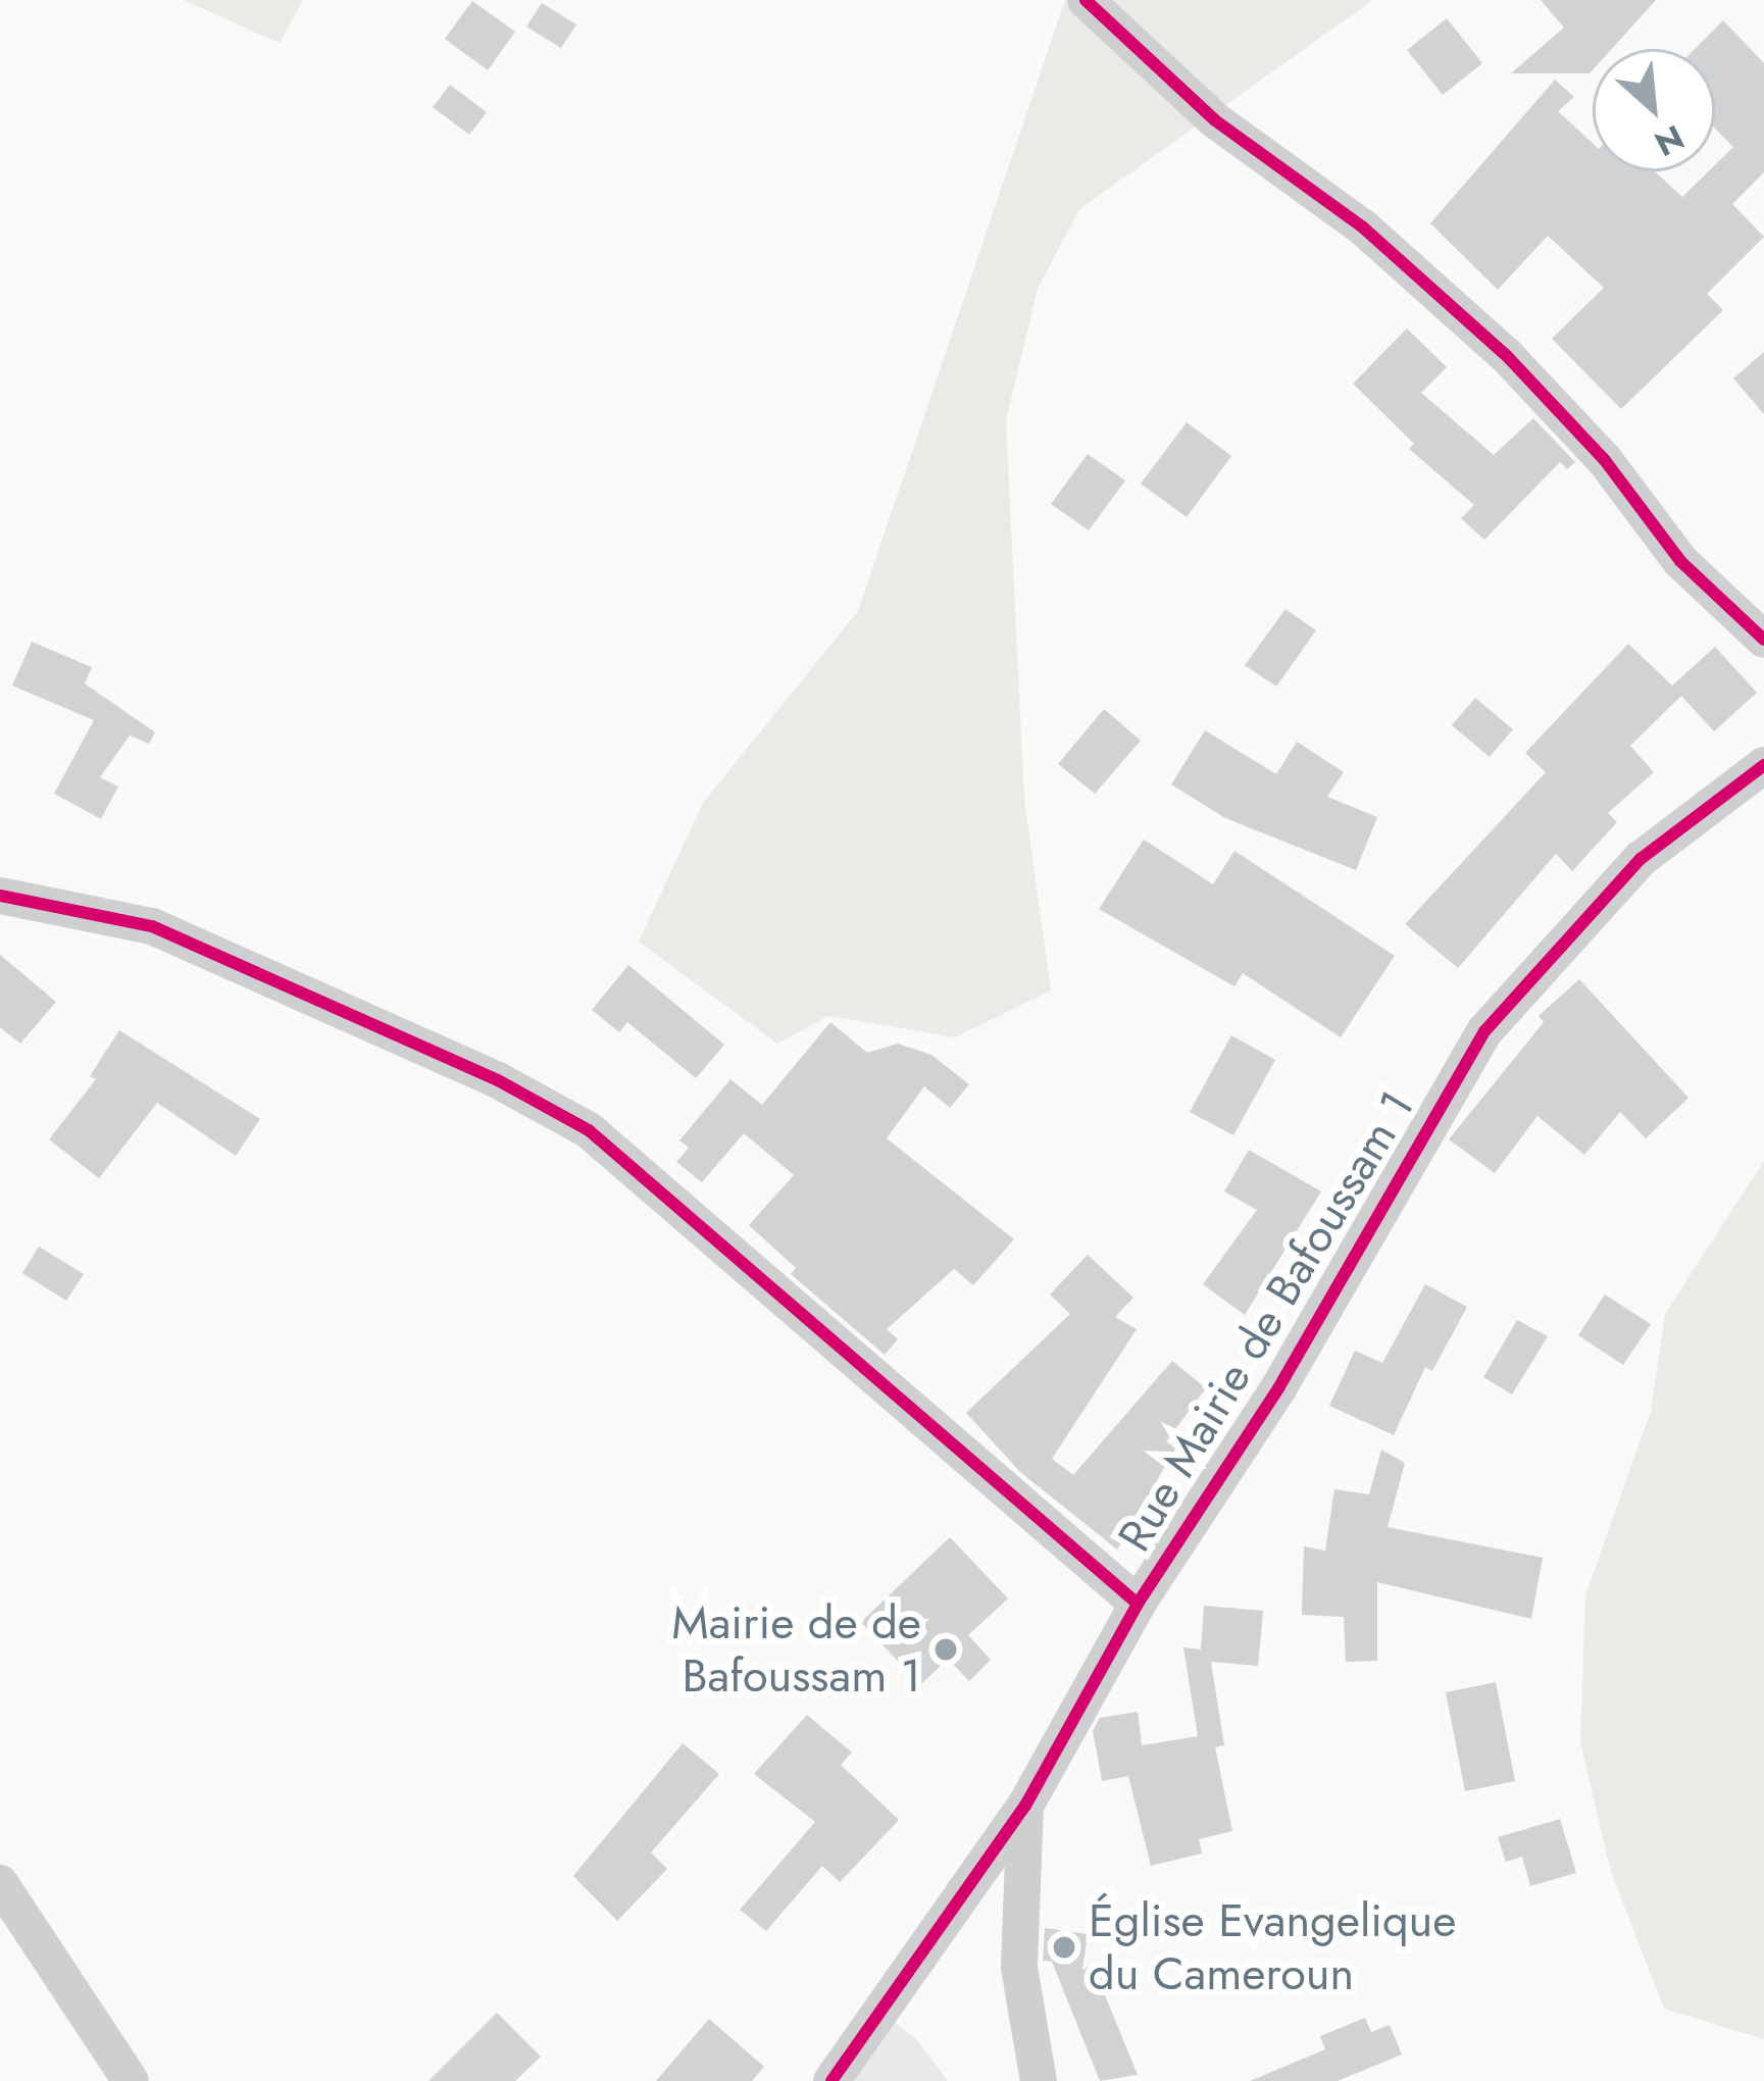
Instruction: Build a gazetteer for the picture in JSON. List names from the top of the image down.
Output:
{
  "streets": {
    "street": ["Rue Mairie de Bafoussam 1"]
  },
  "places": ["Mairie de de Bafoussam 1", "Église Evangelique du Cameroun"],
  "north": "bottom right"
}
